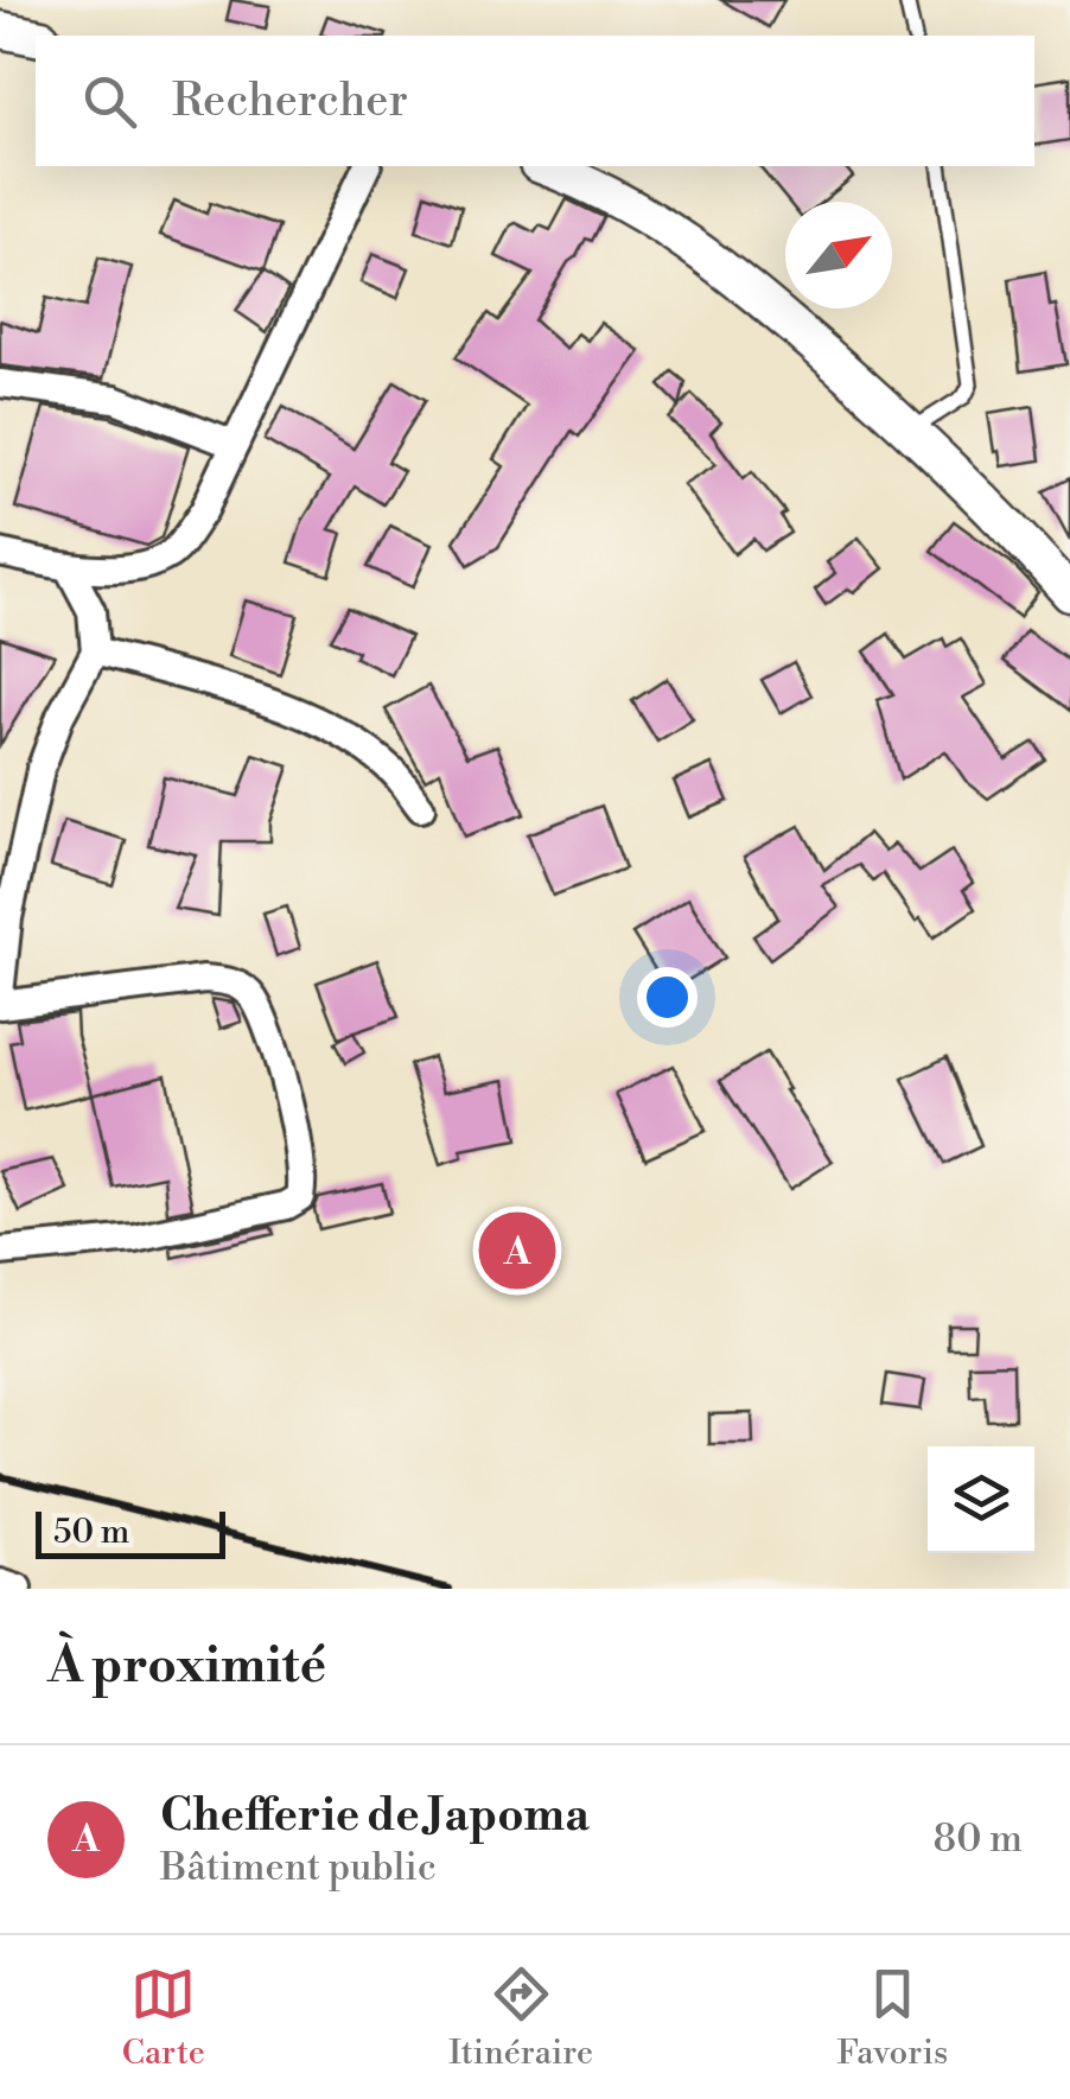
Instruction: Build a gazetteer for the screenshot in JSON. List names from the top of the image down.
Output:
{
  "scale_bar": "50 m",
  "north": "top right",
  "page": {
    "search": "Rechercher",
    "pins": "A",
    "scale": "50 m",
    "heading": "À proximité",
    "list": [
      {
        "mark": "A",
        "name": "Chefferie de Japoma",
        "note": "Bâtiment public",
        "value": "80 m"
      }
    ],
    "nav": ["Carte", "Itinéraire", "Favoris"]
  }
}
